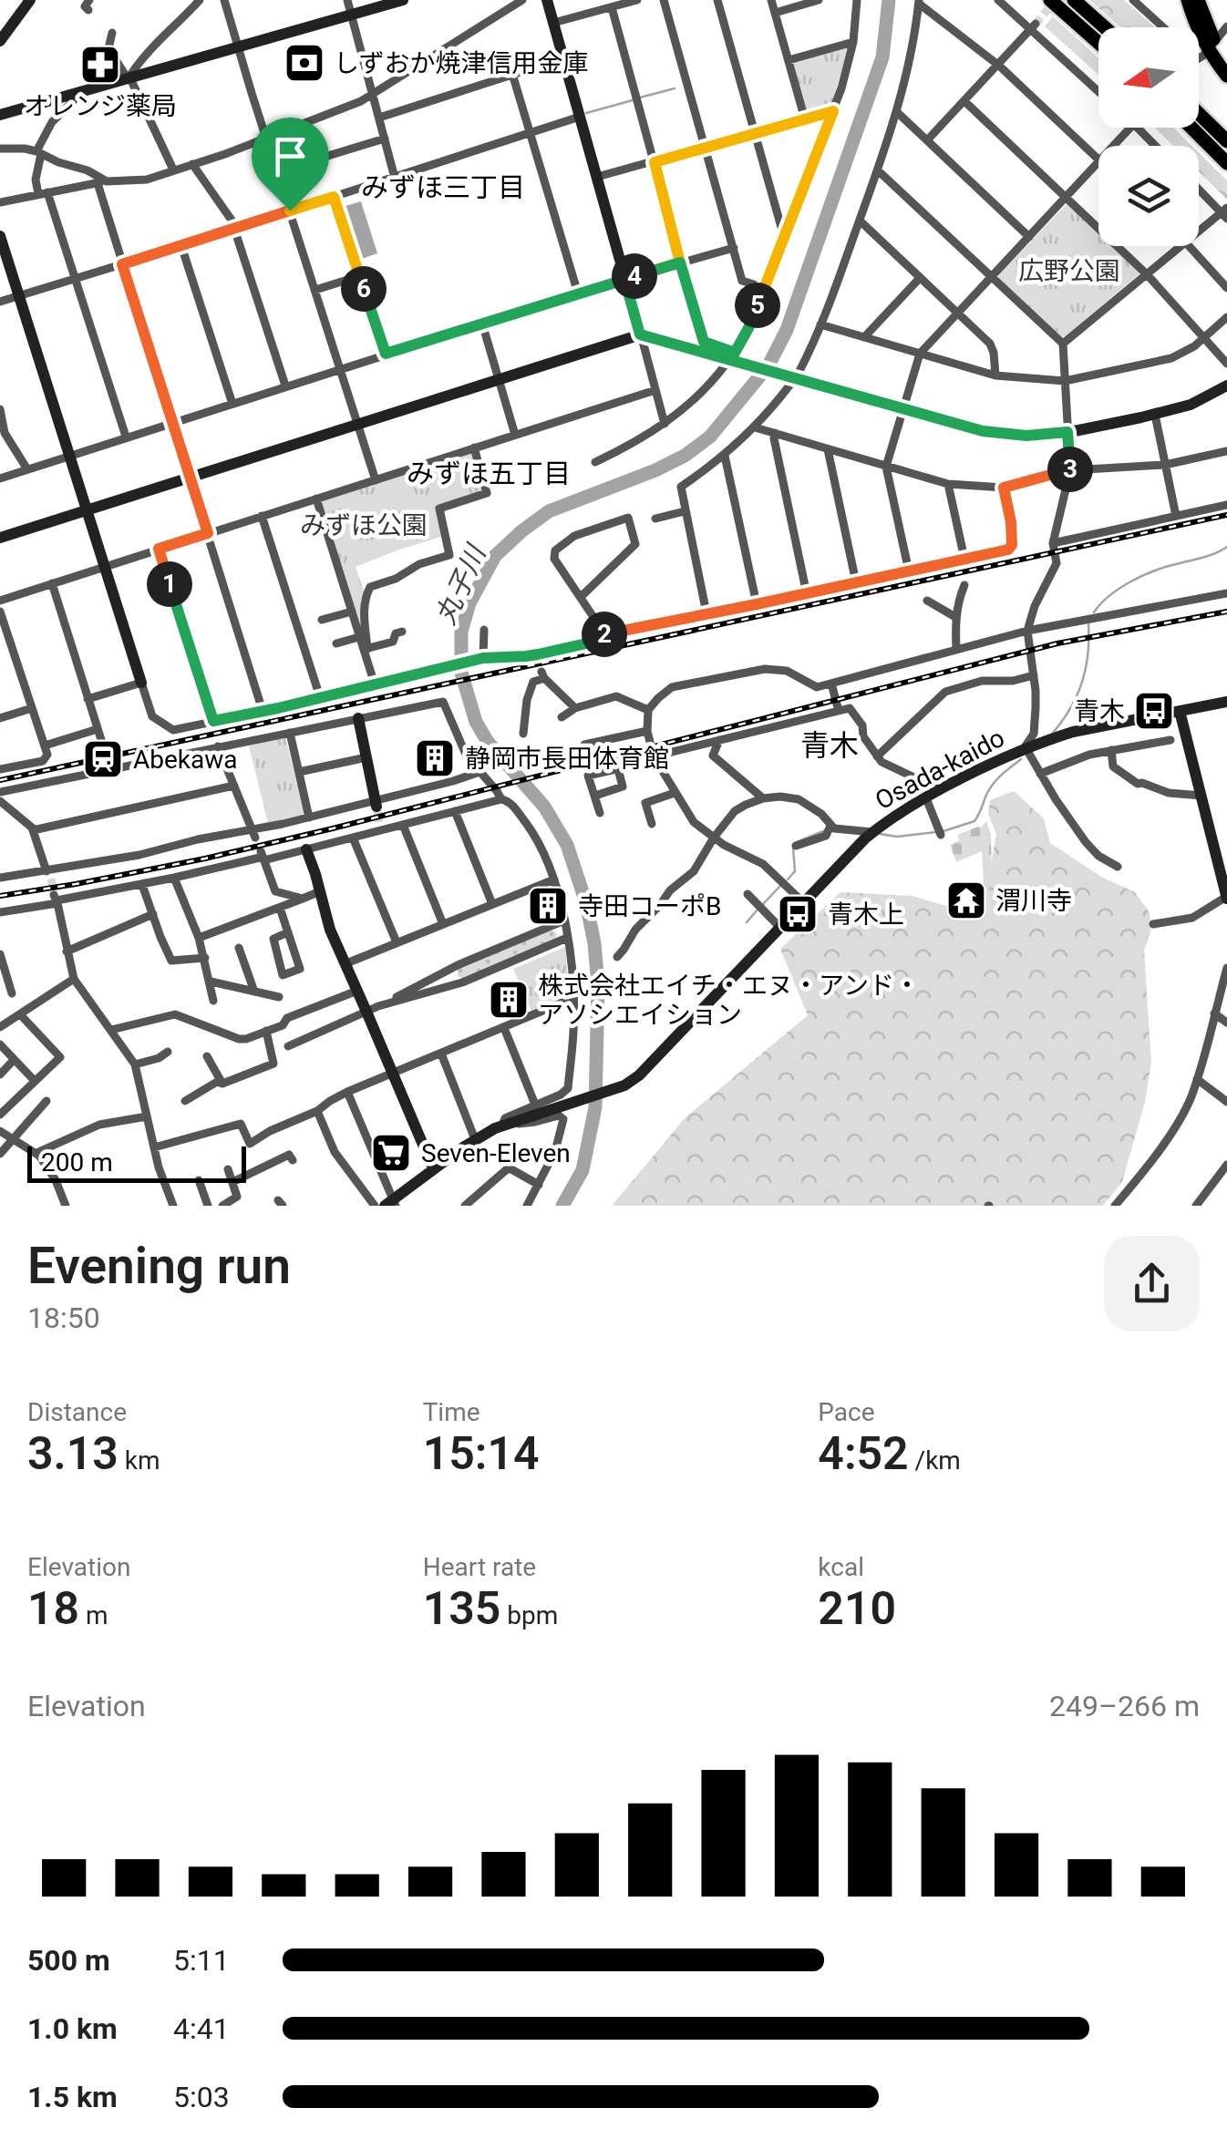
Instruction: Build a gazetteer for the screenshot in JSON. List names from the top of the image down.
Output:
{
  "streets": {
    "street": ["Osada-kaido"]
  },
  "districts": ["みずほ三丁目", "みずほ五丁目", "青木"],
  "water": ["丸子川"],
  "parks": ["広野公園", "みずほ公園"],
  "places": {
    "bank": ["しずおか焼津信用金庫"],
    "pharmacy": ["オレンジ薬局"],
    "bus stop": ["青木", "青木上"],
    "building": ["静岡市長田体育館", "寺田コーポB", "株式会社エイチ・エヌ・アンド・ アソシエイション"],
    "station": ["Abekawa"],
    "temple": ["渭川寺"],
    "supermarket": ["Seven-Eleven"]
  },
  "scale_bar": "200 m",
  "north": "left",
  "page": {
    "pins": [
      "4",
      "6",
      "5",
      "3",
      "1",
      "2"
    ],
    "scale": "200 m",
    "heading": ["Evening run", "18:50"],
    "stats": [
      ["Distance", "3.13 km"],
      ["Time", "15:14"],
      ["Pace", "4:52 /km"],
      ["Elevation", "18 m"],
      ["Heart rate", "135 bpm"],
      ["kcal", "210"]
    ],
    "chart": ["Elevation", "249–266 m"],
    "list": [
      {
        "name": "500 m",
        "note": "5:11"
      },
      {
        "name": "1.0 km",
        "note": "4:41"
      },
      {
        "name": "1.5 km",
        "note": "5:03"
      }
    ]
  }
}
